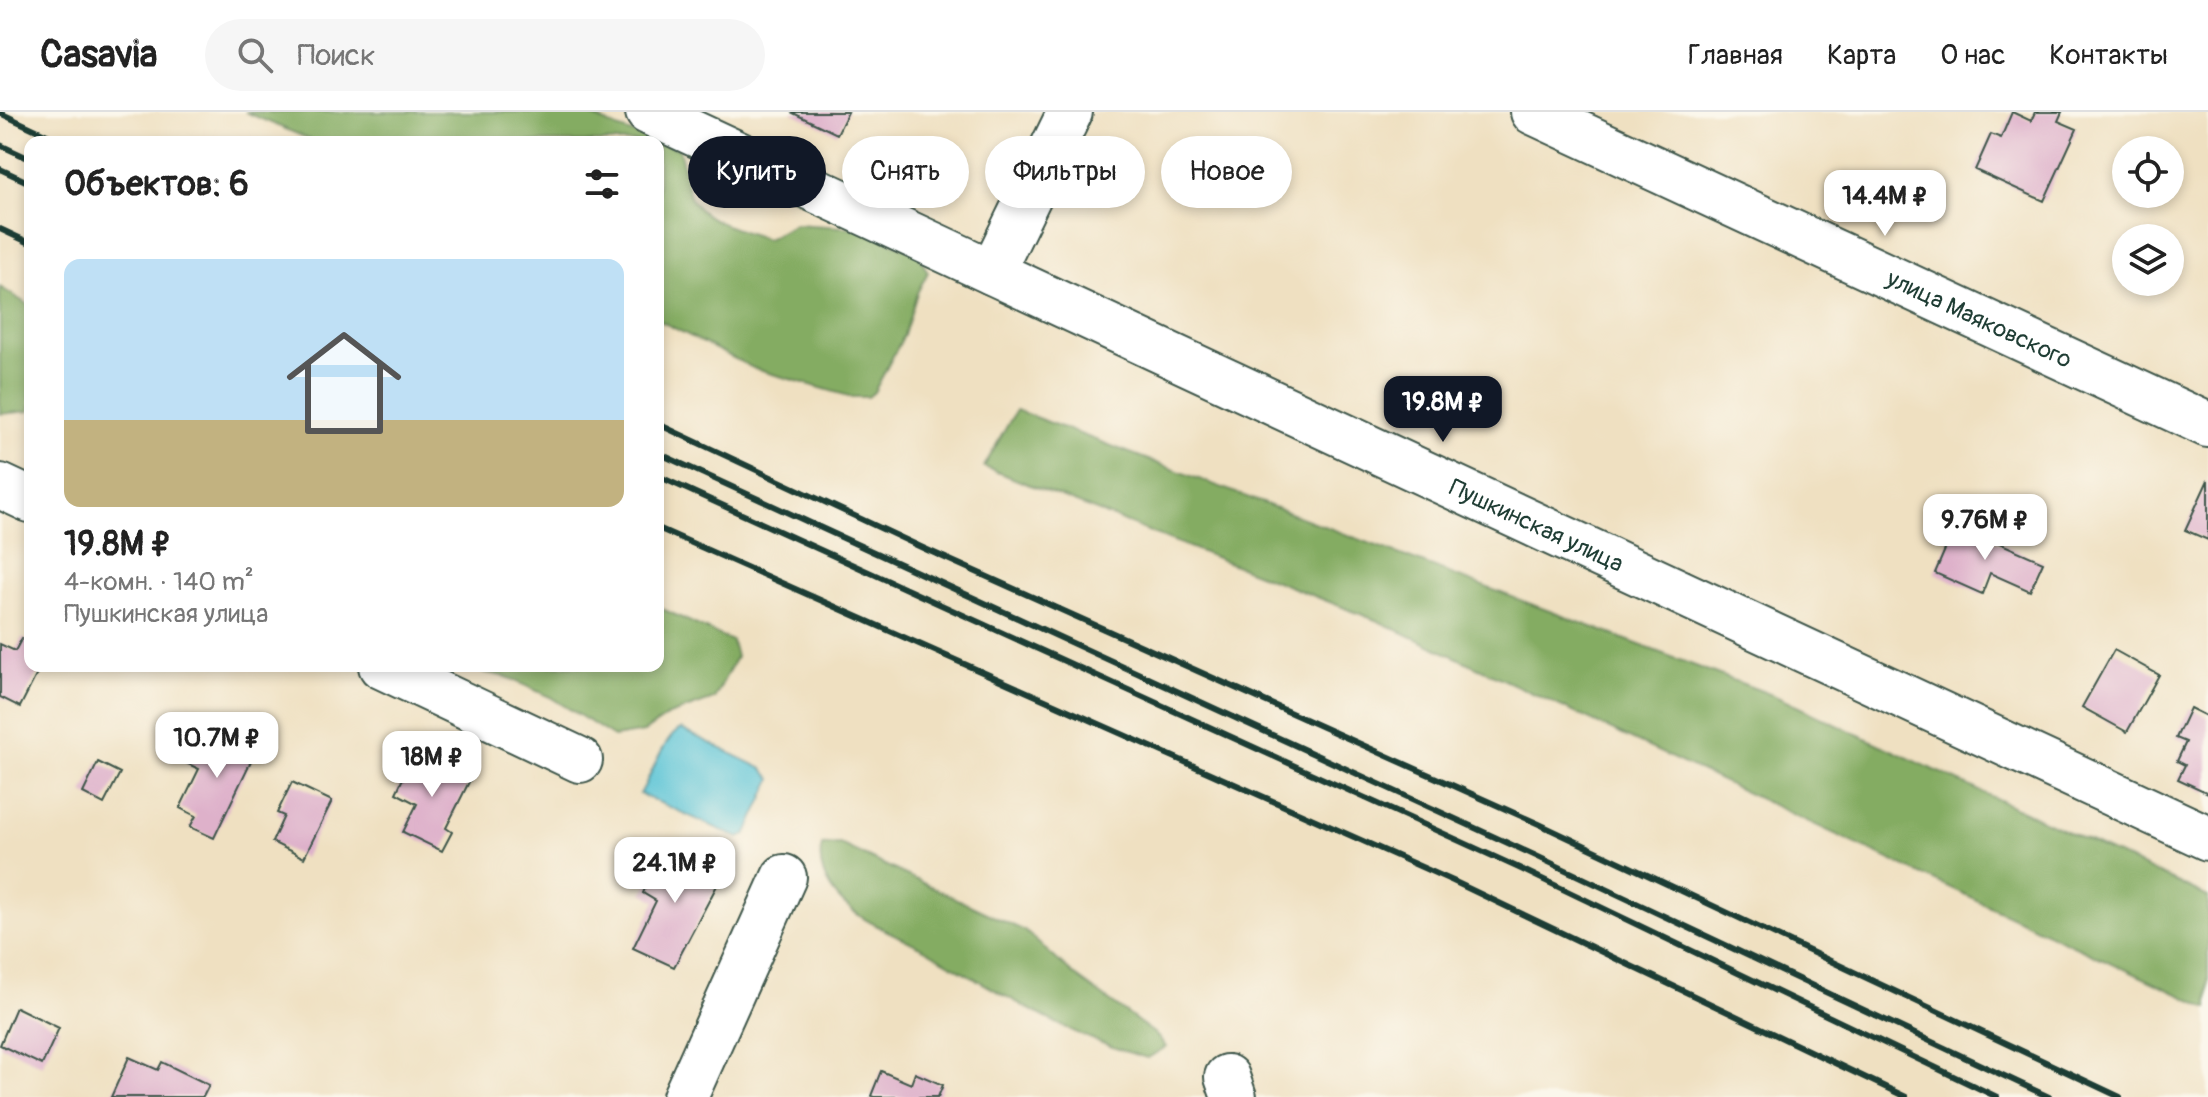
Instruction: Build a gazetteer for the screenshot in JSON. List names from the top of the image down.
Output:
{
  "streets": {
    "street": ["улица Маяковского", "Пушкинская улица"]
  },
  "page": {
    "header": "Casavia",
    "search": "Поиск",
    "nav": [
      "Главная",
      "Карта",
      "О нас",
      "Контакты"
    ],
    "chip": [
      "Купить",
      "Снять",
      "Фильтры",
      "Новое"
    ],
    "heading": "Объектов: 6",
    "price": [
      "14.4M ₽",
      "19.8M ₽",
      "9.76M ₽",
      "10.7M ₽",
      "18M ₽",
      "24.1M ₽"
    ],
    "list": [
      {
        "name": "19.8M ₽",
        "note": "4-комн. · 140 m² · Пушкинская улица"
      }
    ]
  }
}
